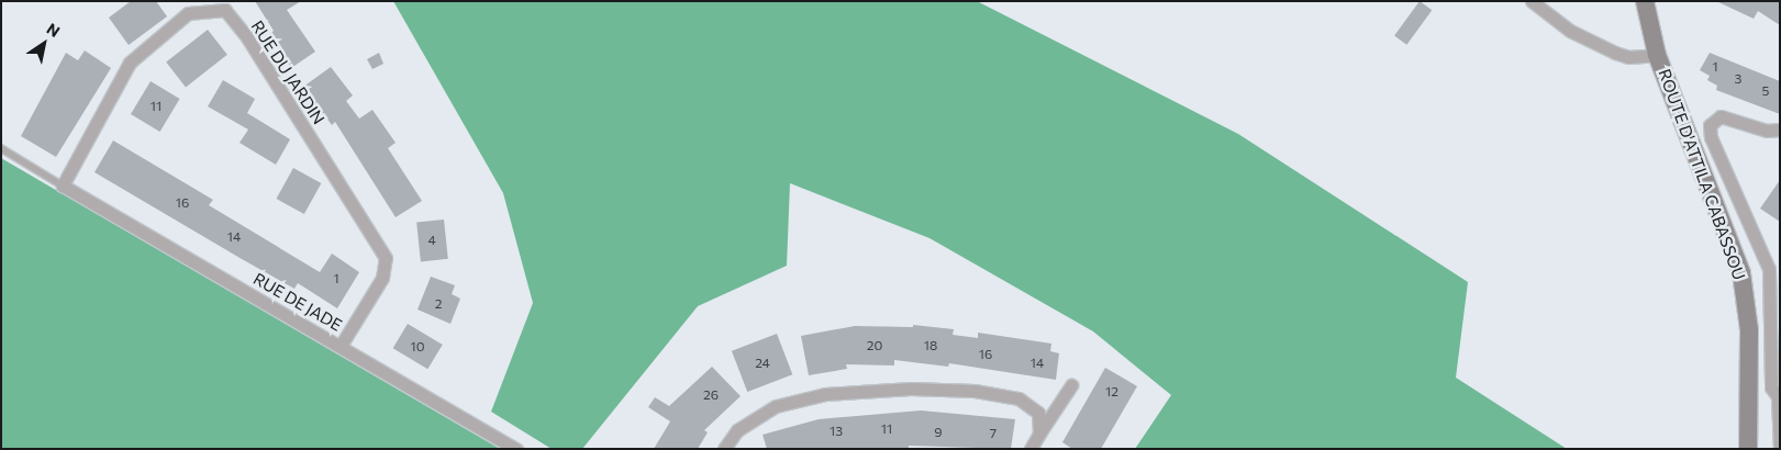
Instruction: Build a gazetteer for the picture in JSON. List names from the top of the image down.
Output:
{
  "streets": {
    "main road": ["ROUTE D'ATTILA CABASSOU"],
    "street": ["RUE DU JARDIN", "RUE DE JADE"]
  },
  "crossings": [
    ["RUE DU JARDIN", "RUE DE JADE"]
  ],
  "house_numbers": [
    "1",
    "3",
    "5",
    "11",
    "16",
    "14",
    "4",
    "1",
    "2",
    "20",
    "18",
    "10",
    "16",
    "24",
    "14",
    "12",
    "26",
    "11",
    "13",
    "9",
    "7"
  ],
  "north": "top right"
}
